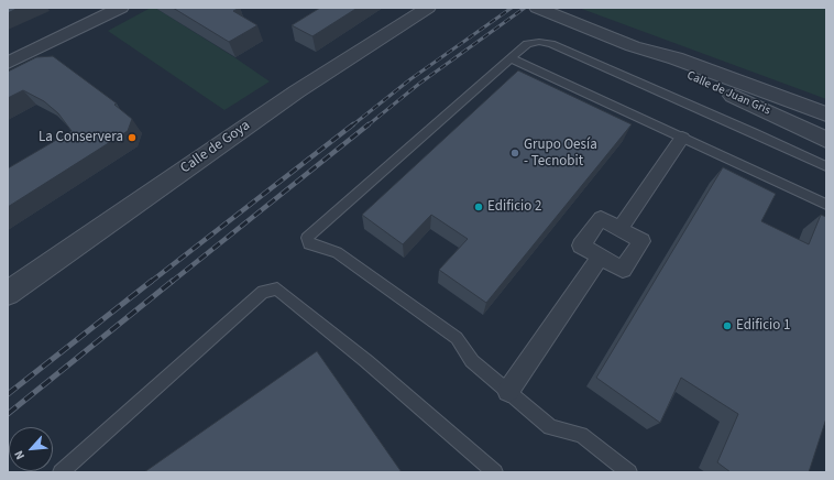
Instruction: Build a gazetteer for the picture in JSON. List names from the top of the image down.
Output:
{
  "streets": {
    "street": ["Calle de Juan Gris", "Calle de Goya"]
  },
  "places": [
    "La Conservera",
    "Grupo Oesía - Tecnobit",
    "Edificio 2",
    "Edificio 1"
  ],
  "north": "bottom left"
}
